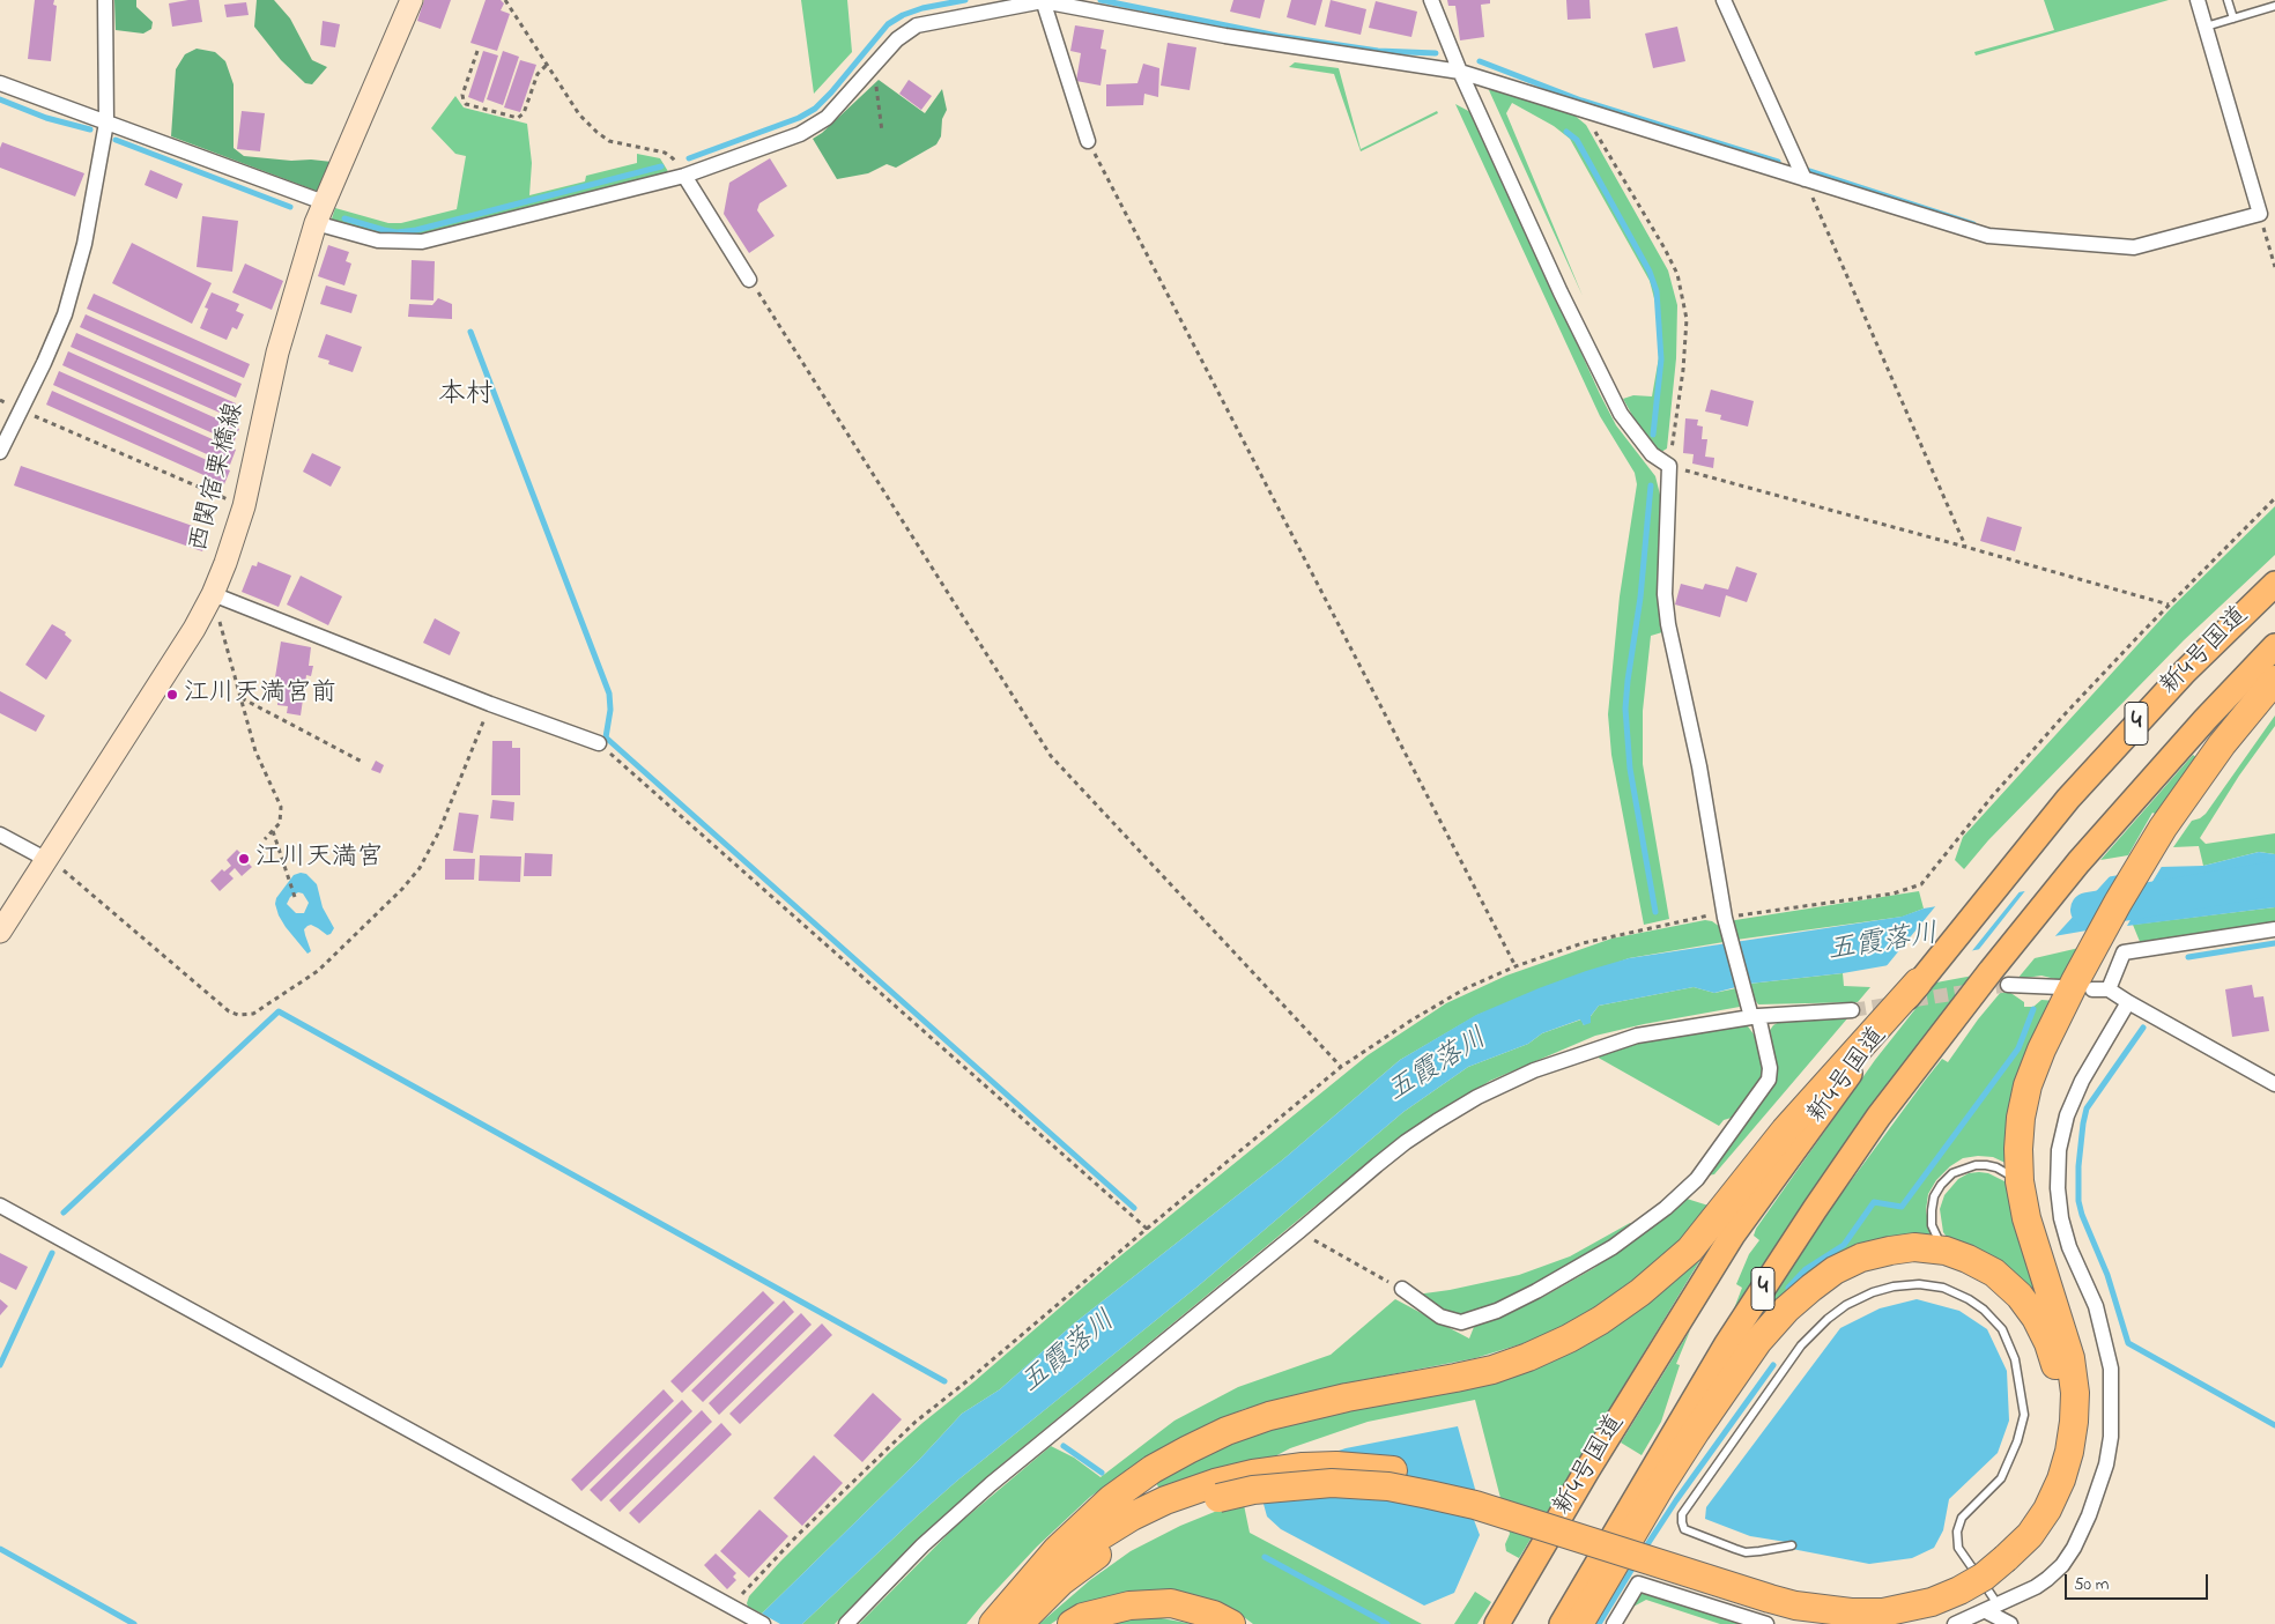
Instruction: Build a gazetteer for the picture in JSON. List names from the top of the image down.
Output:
{
  "streets": {
    "highway": ["新4号国道", "4"],
    "main road": ["西関宿栗橋線"]
  },
  "districts": ["本村"],
  "water": ["五霞落川"],
  "places": ["江川天満宮前", "江川天満宮"],
  "scale_bar": "50 m"
}
